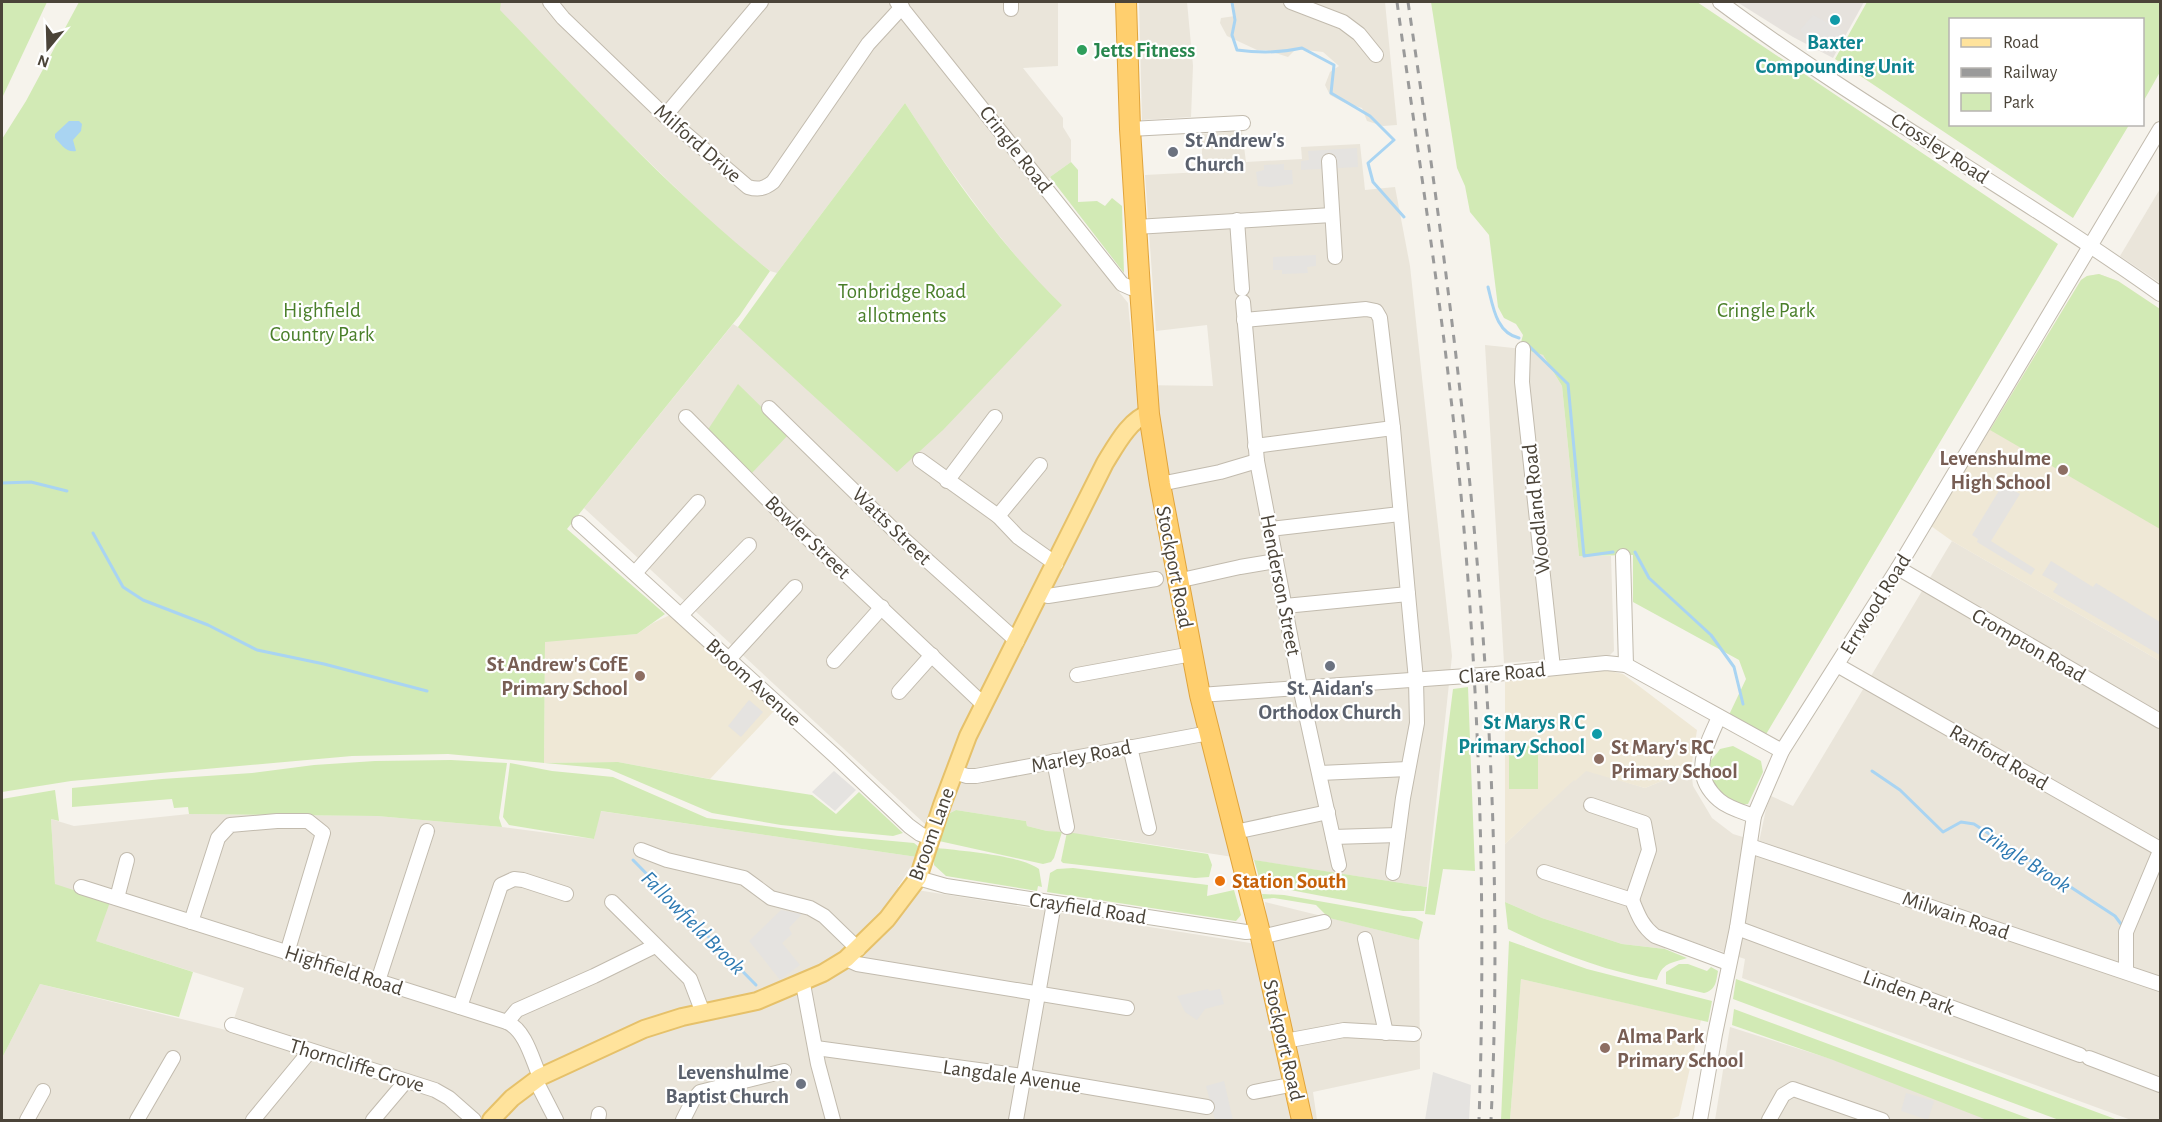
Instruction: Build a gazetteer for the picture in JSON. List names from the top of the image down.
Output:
{
  "streets": {
    "highway": ["Stockport Road"],
    "main road": ["Broom Lane"],
    "street": [
      "Milford Drive",
      "Crossley Road",
      "Cringle Road",
      "Woodland Road",
      "Watts Street",
      "Bowler Street",
      "Henderson Street",
      "Errwood Road",
      "Crompton Road",
      "Clare Road",
      "Broom Avenue",
      "Marley Road",
      "Ranford Road",
      "Crayfield Road",
      "Milwain Road",
      "Highfield Road",
      "Linden Park",
      "Thorncliffe Grove",
      "Langdale Avenue"
    ]
  },
  "crossings": [
    ["Milford Drive", "Cringle Road"],
    ["Crossley Road", "Errwood Road"],
    ["Cringle Road", "Stockport Road"],
    ["Woodland Road", "Clare Road"],
    ["Watts Street", "Broom Lane"],
    ["Bowler Street", "Broom Lane"],
    ["Stockport Road", "Clare Road"],
    ["Stockport Road", "Marley Road"],
    ["Stockport Road", "Broom Lane"],
    ["Stockport Road", "Crayfield Road"],
    ["Henderson Street", "Clare Road"],
    ["Errwood Road", "Crompton Road"],
    ["Errwood Road", "Clare Road"],
    ["Errwood Road", "Ranford Road"],
    ["Errwood Road", "Milwain Road"],
    ["Errwood Road", "Linden Park"],
    ["Broom Avenue", "Broom Lane"],
    ["Marley Road", "Broom Lane"],
    ["Broom Lane", "Crayfield Road"]
  ],
  "water": ["Cringle Brook", "Fallowfield Brook"],
  "parks": ["Tonbridge Road allotments", "Highfield Country Park", "Cringle Park"],
  "places": [
    "Baxter Compounding Unit",
    "Jetts Fitness",
    "St Andrew's Church",
    "Levenshulme High School",
    "St. Aidan's Orthodox Church",
    "St Andrew's CofE Primary School",
    "St Marys R C Primary School",
    "St Mary's RC Primary School",
    "Station South",
    "Alma Park Primary School",
    "Levenshulme Baptist Church"
  ],
  "legend": ["Road", "Railway", "Park"],
  "north": "bottom"
}
